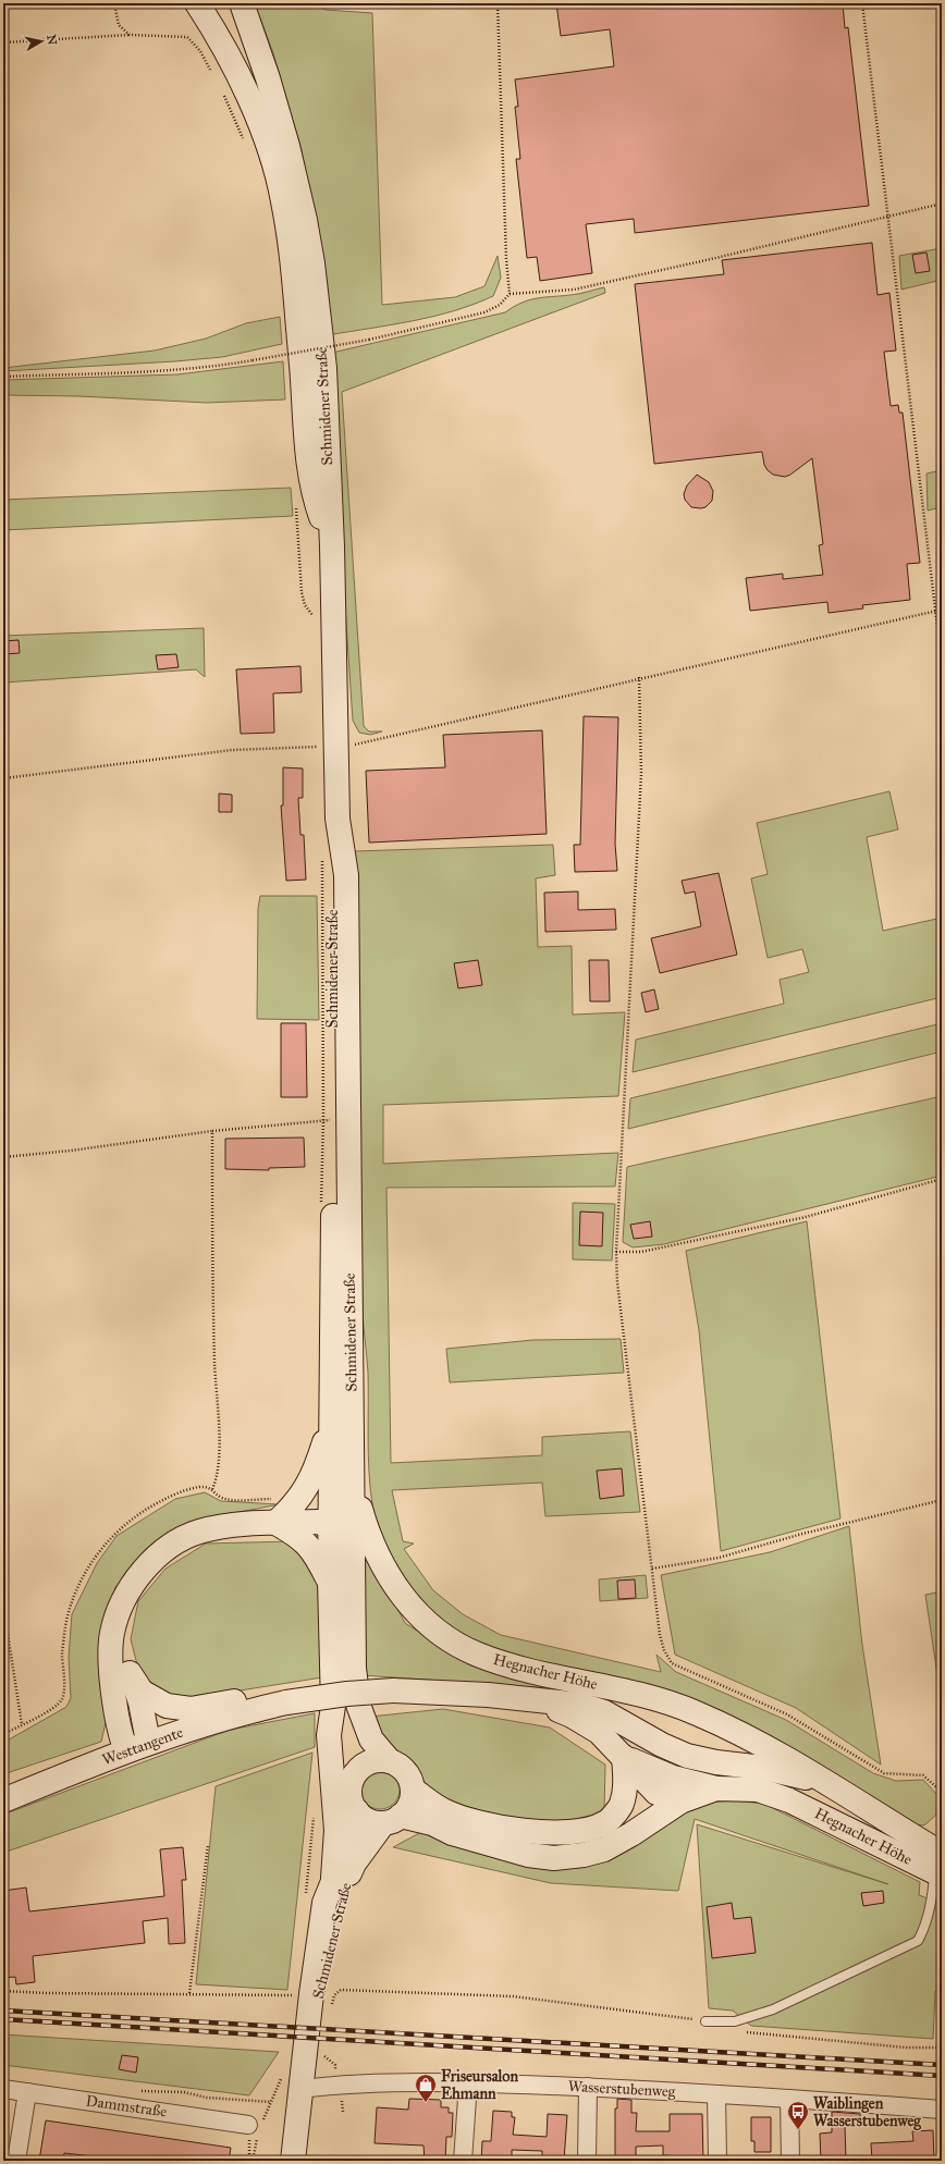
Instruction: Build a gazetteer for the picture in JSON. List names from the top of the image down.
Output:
{
  "streets": {
    "main road": ["Schmidener Straße", "Hegnacher Höhe", "Westtangente"],
    "street": ["Wasserstubenweg", "Dammstraße"]
  },
  "crossings": [
    ["Schmidener Straße", "Hegnacher Höhe"],
    ["Schmidener Straße", "Wasserstubenweg"],
    ["Hegnacher Höhe", "Westtangente"]
  ],
  "places": {
    "shop": ["Friseursalon Ehmann"],
    "bus stop": ["Waiblingen Wasserstubenweg"]
  },
  "north": "right"
}
